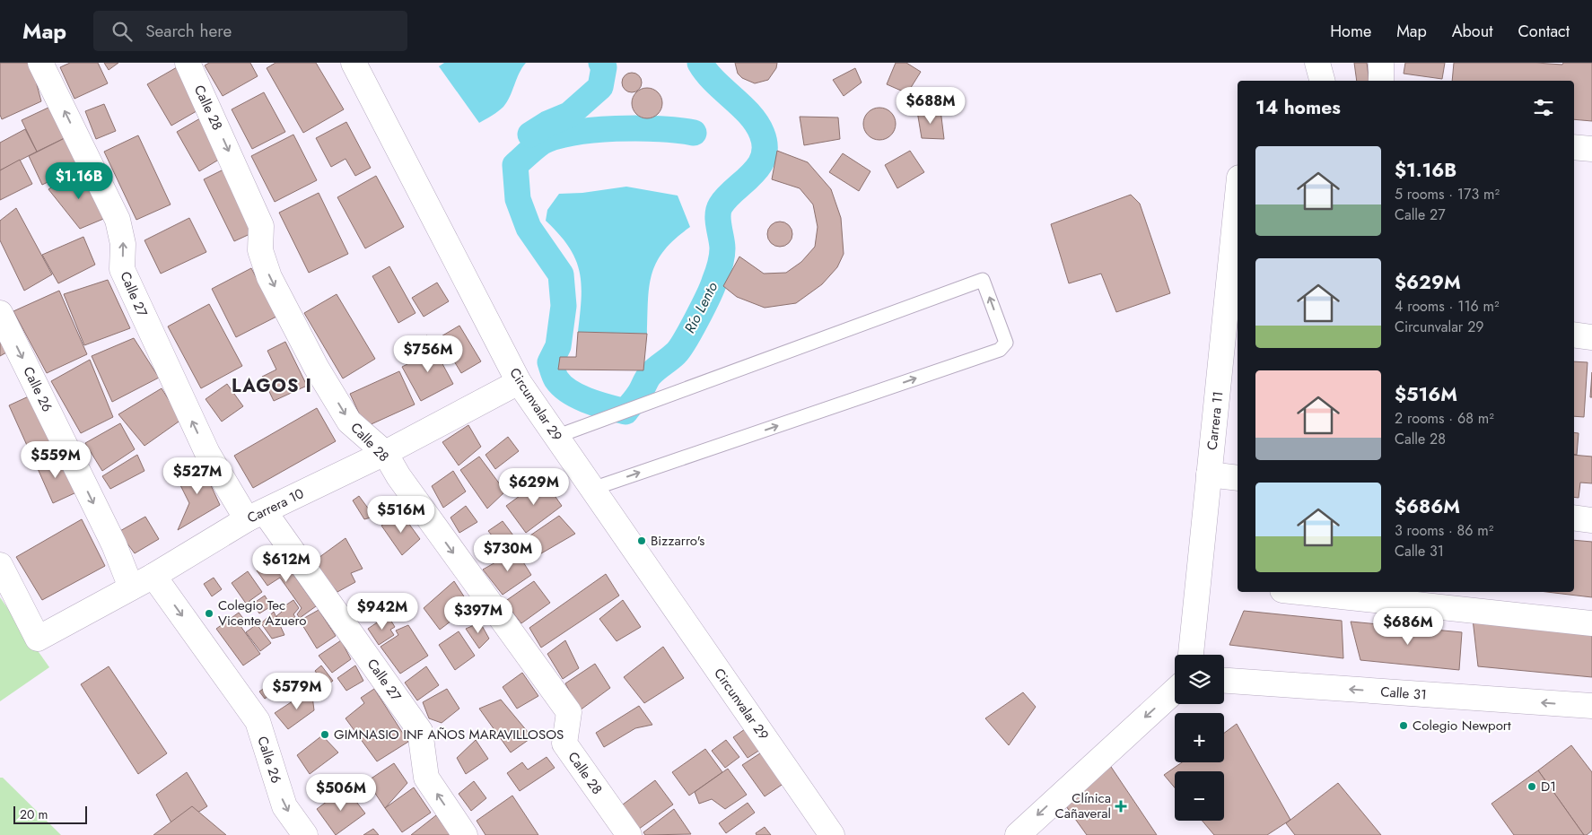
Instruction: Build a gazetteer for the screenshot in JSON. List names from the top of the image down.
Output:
{
  "streets": {
    "street": [
      "Calle 28",
      "Calle 27",
      "Calle 26",
      "Circunvalar 29",
      "Carrera 11",
      "Carrera 10",
      "Calle 31"
    ]
  },
  "crossings": [
    ["Calle 28", "Carrera 10"],
    ["Calle 27", "Carrera 10"],
    ["Calle 26", "Carrera 10"],
    ["Circunvalar 29", "Carrera 10"]
  ],
  "one_way": ["Calle 28", "Calle 27", "Calle 26"],
  "districts": ["LAGOS I"],
  "water": ["Río Lento"],
  "places": {
    "other": [
      "Bizzarro's",
      "Colegio Tec Vicente Azuero",
      "Colegio Newport",
      "GIMNASIO INF AÑOS MARAVILLOSOS",
      "D1"
    ],
    "health": ["Clínica Cañaveral"]
  },
  "scale_bar": "20 m",
  "page": {
    "header": "Map",
    "search": "Search here",
    "nav": [
      "Home",
      "Map",
      "About",
      "Contact"
    ],
    "heading": "14 homes",
    "price": [
      "$688M",
      "$1.16B",
      "$756M",
      "$559M",
      "$527M",
      "$629M",
      "$516M",
      "$730M",
      "$612M",
      "$942M",
      "$397M",
      "$686M",
      "$579M",
      "$506M"
    ],
    "list": [
      {
        "name": "$1.16B",
        "note": "5 rooms · 173 m² · Calle 27"
      },
      {
        "name": "$629M",
        "note": "4 rooms · 116 m² · Circunvalar 29"
      },
      {
        "name": "$516M",
        "note": "2 rooms · 68 m² · Calle 28"
      },
      {
        "name": "$686M",
        "note": "3 rooms · 86 m² · Calle 31"
      }
    ],
    "map_buttons": ["+", "−"],
    "scale": "20 m"
  }
}
